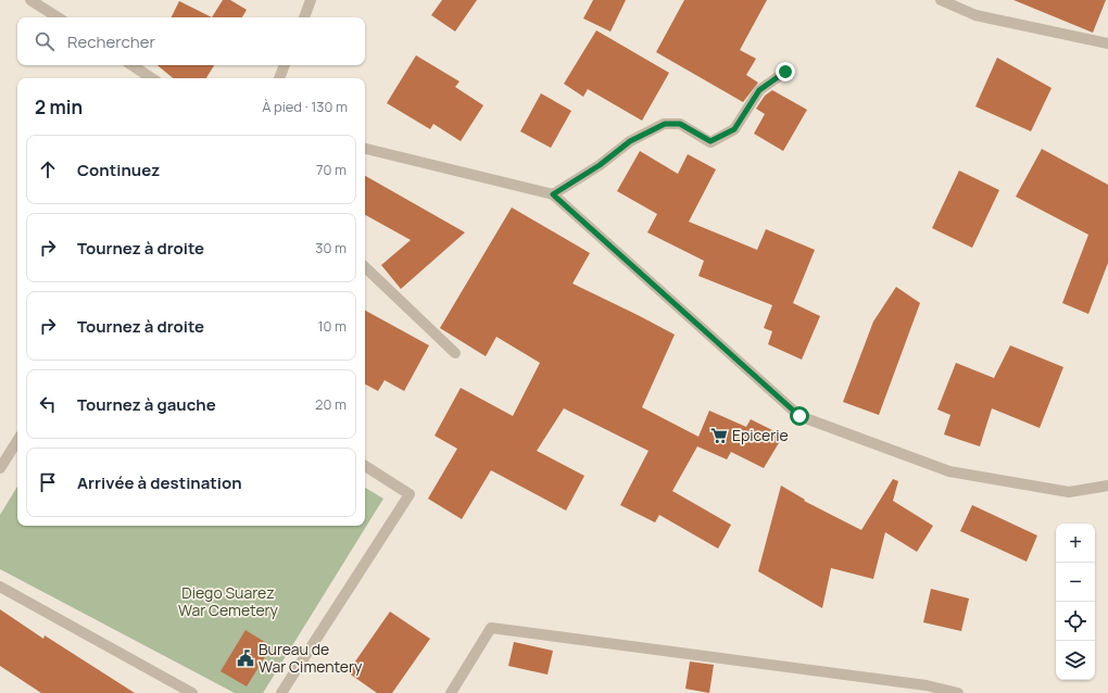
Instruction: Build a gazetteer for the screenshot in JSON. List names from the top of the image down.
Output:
{
  "parks": ["Diego Suarez War Cemetery"],
  "places": {
    "supermarket": ["Epicerie"],
    "public building": ["Bureau de War Cimentery"]
  },
  "page": {
    "search": "Rechercher",
    "heading": ["2 min", "À pied · 130 m"],
    "list": [
      ["Continuez", "70 m"],
      ["Tournez à droite", "30 m"],
      ["Tournez à droite", "10 m"],
      ["Tournez à gauche", "20 m"],
      "Arrivée à destination"
    ],
    "map_buttons": ["+", "−"]
  }
}
